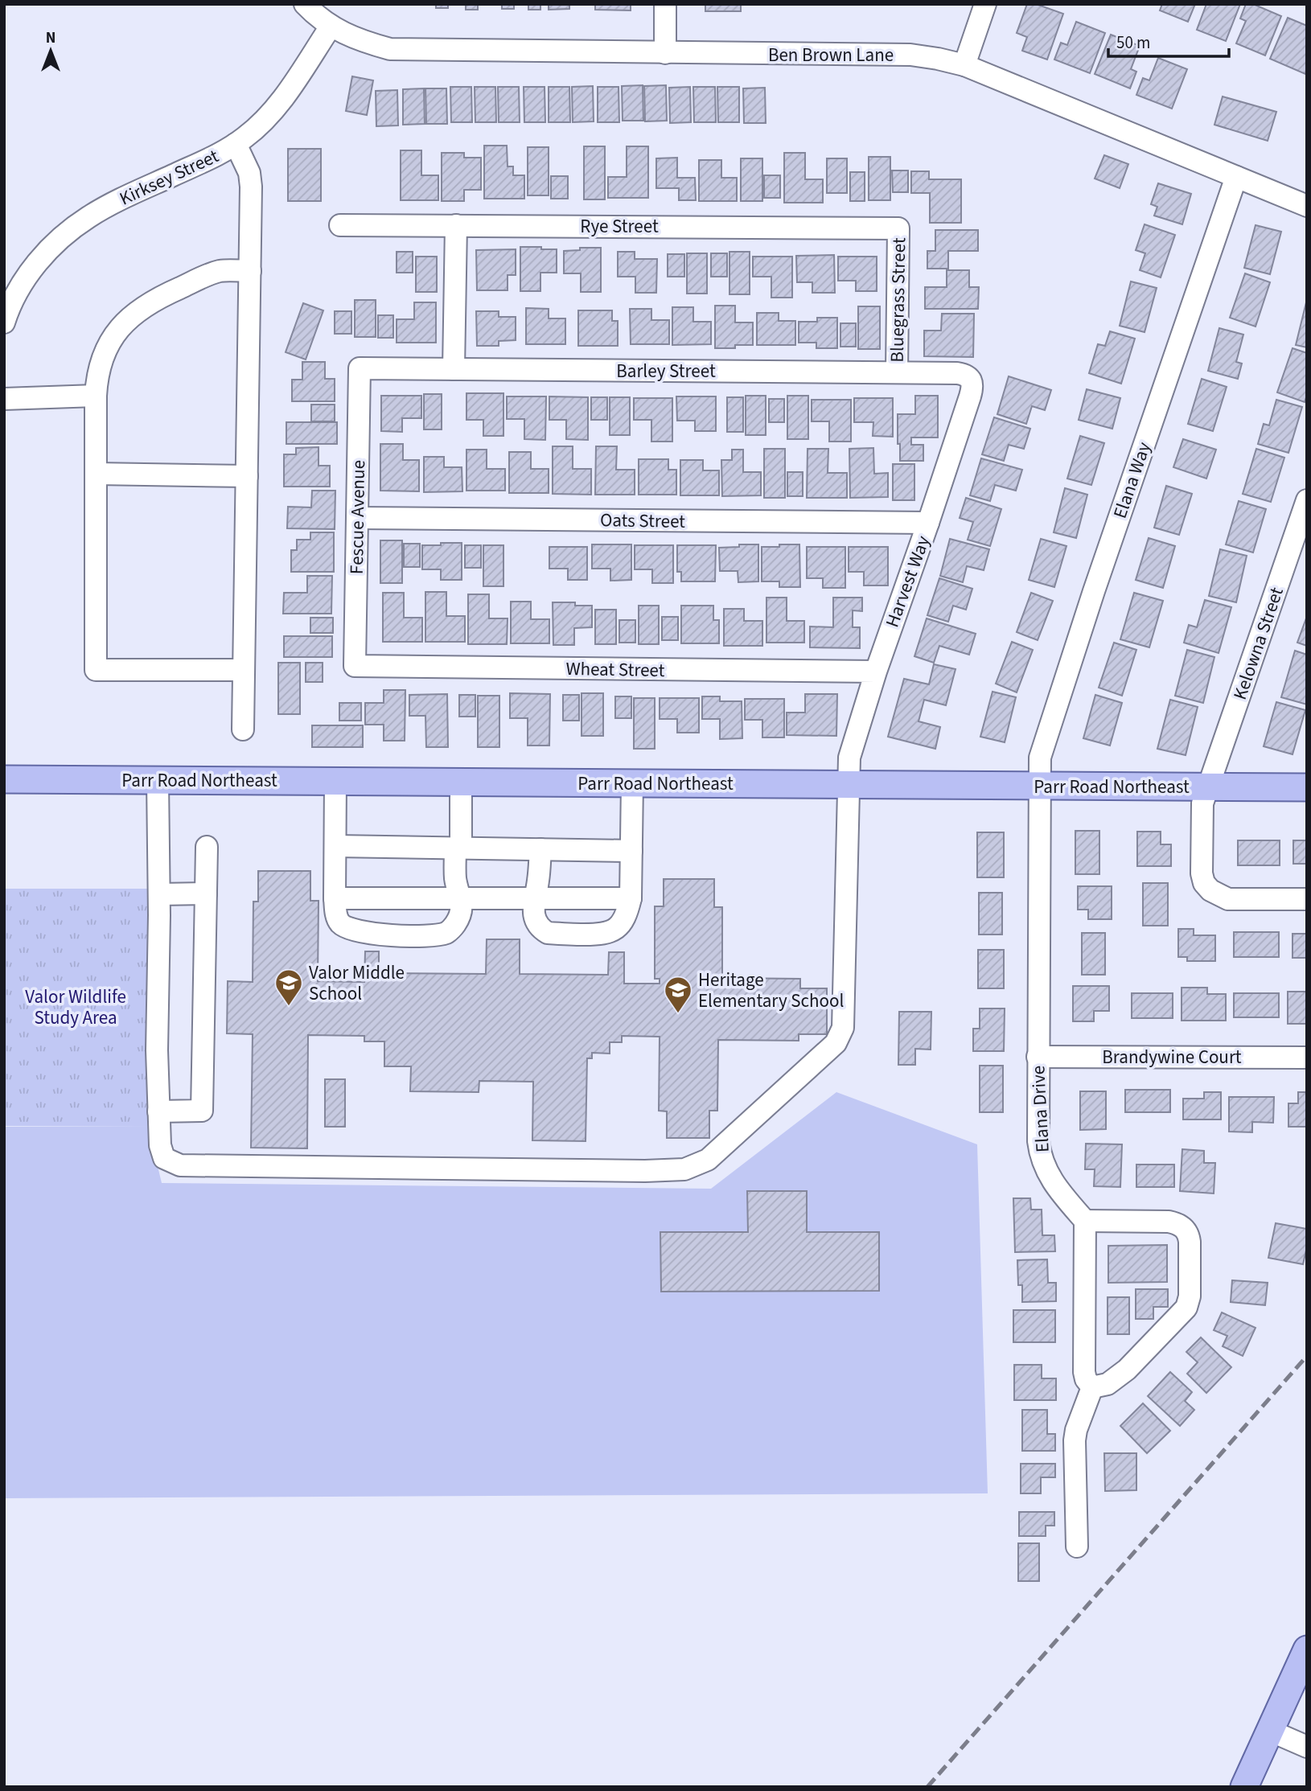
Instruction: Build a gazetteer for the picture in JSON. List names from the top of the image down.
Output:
{
  "streets": {
    "main road": ["Parr Road Northeast"],
    "street": [
      "Ben Brown Lane",
      "Kirksey Street",
      "Rye Street",
      "Bluegrass Street",
      "Barley Street",
      "Elana Way",
      "Fescue Avenue",
      "Oats Street",
      "Harvest Way",
      "Kelowna Street",
      "Wheat Street",
      "Brandywine Court",
      "Elana Drive"
    ]
  },
  "crossings": [
    ["Ben Brown Lane", "Kirksey Street"],
    ["Ben Brown Lane", "Elana Way"],
    ["Rye Street", "Bluegrass Street"],
    ["Bluegrass Street", "Barley Street"],
    ["Barley Street", "Fescue Avenue"],
    ["Barley Street", "Harvest Way"],
    ["Elana Way", "Parr Road Northeast"],
    ["Elana Way", "Elana Drive"],
    ["Fescue Avenue", "Oats Street"],
    ["Fescue Avenue", "Wheat Street"],
    ["Oats Street", "Harvest Way"],
    ["Harvest Way", "Wheat Street"],
    ["Harvest Way", "Parr Road Northeast"],
    ["Kelowna Street", "Parr Road Northeast"],
    ["Parr Road Northeast", "Elana Drive"],
    ["Brandywine Court", "Elana Drive"]
  ],
  "parks": ["Valor Wildlife Study Area"],
  "places": {
    "school or university": ["Valor Middle School", "Heritage Elementary School"]
  },
  "scale_bar": "50 m",
  "north": "top"
}
